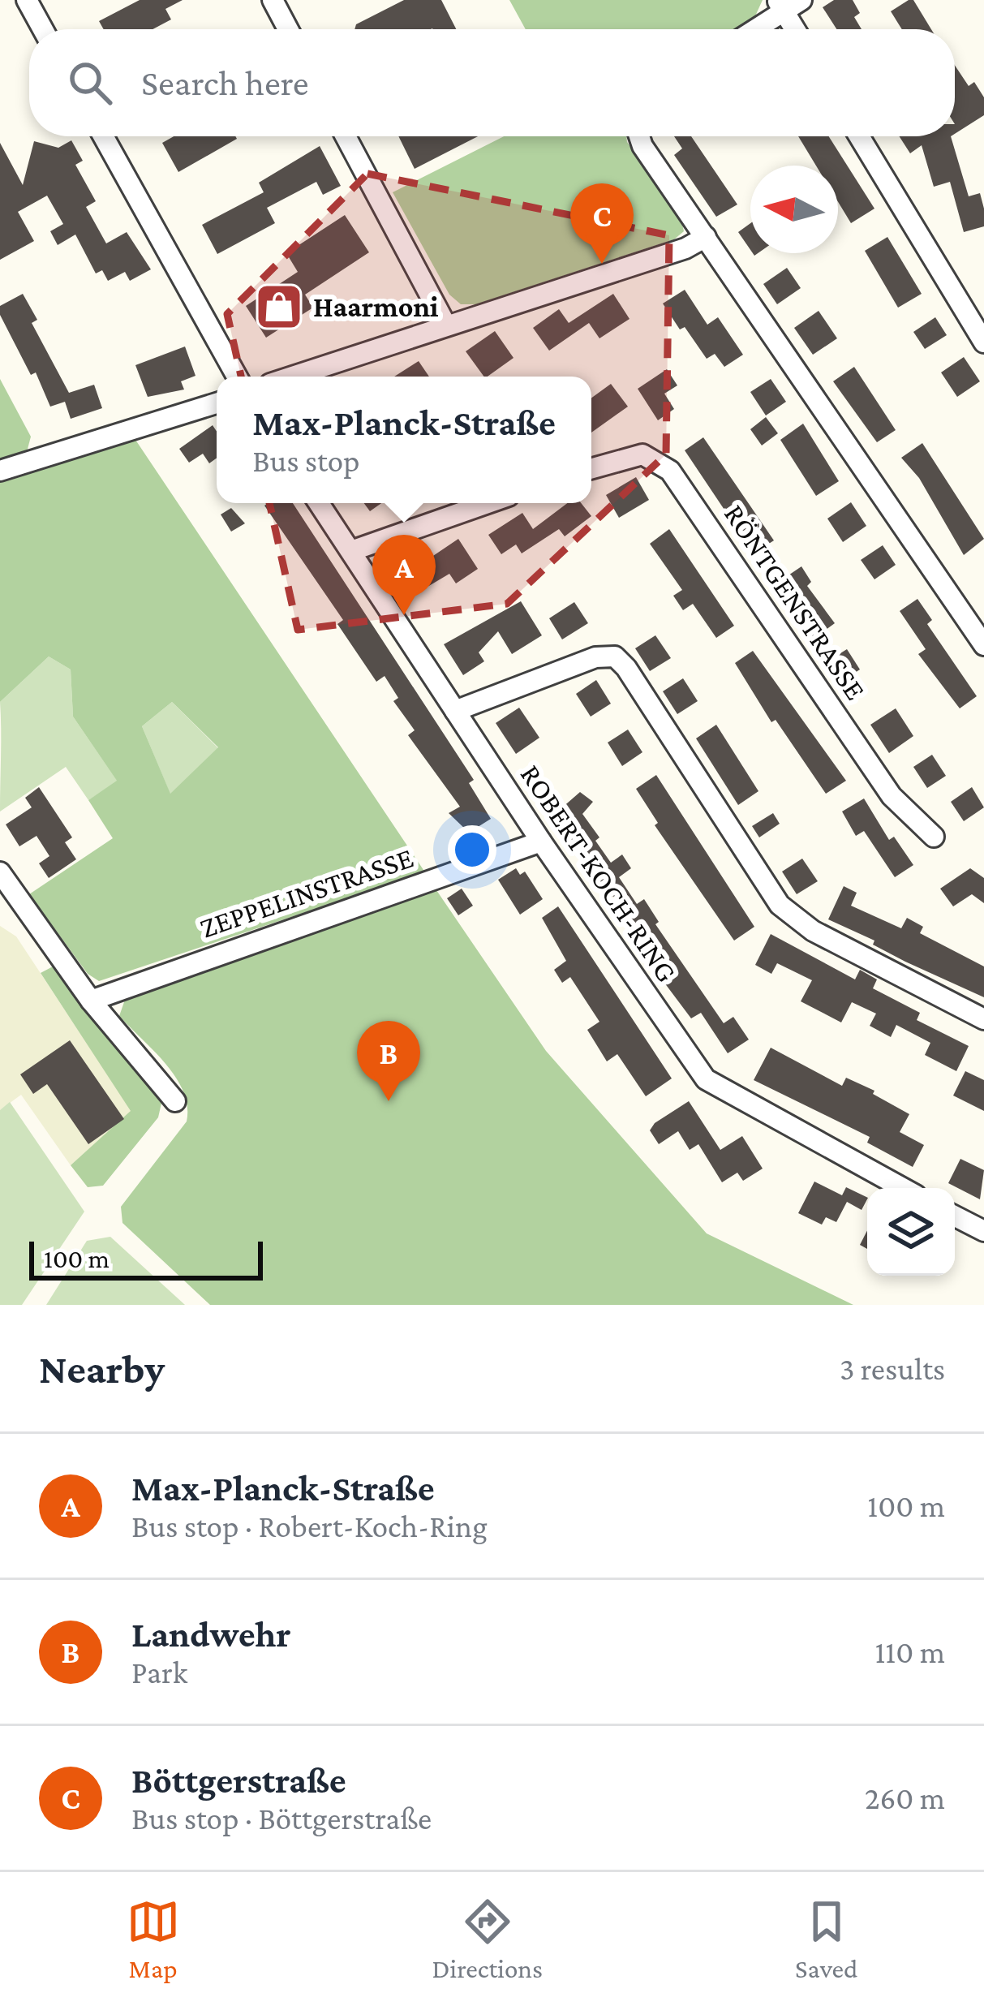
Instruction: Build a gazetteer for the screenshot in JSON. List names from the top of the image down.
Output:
{
  "streets": {
    "street": ["RÖNTGENSTRASSE", "ROBERT-KOCH-RING", "ZEPPELINSTRASSE"]
  },
  "crossings": [
    ["ROBERT-KOCH-RING", "ZEPPELINSTRASSE"]
  ],
  "places": {
    "shop": ["Haarmoni"]
  },
  "scale_bar": "100 m",
  "north": "left",
  "page": {
    "search": "Search here",
    "pins": ["C", "A", "B"],
    "popup": ["Max-Planck-Straße", "Bus stop"],
    "scale": "100 m",
    "heading": ["Nearby", "3 results"],
    "list": [
      {
        "mark": "A",
        "name": "Max-Planck-Straße",
        "note": "Bus stop · Robert-Koch-Ring",
        "value": "100 m"
      },
      {
        "mark": "B",
        "name": "Landwehr",
        "note": "Park",
        "value": "110 m"
      },
      {
        "mark": "C",
        "name": "Böttgerstraße",
        "note": "Bus stop · Böttgerstraße",
        "value": "260 m"
      }
    ],
    "nav": ["Map", "Directions", "Saved"]
  }
}
